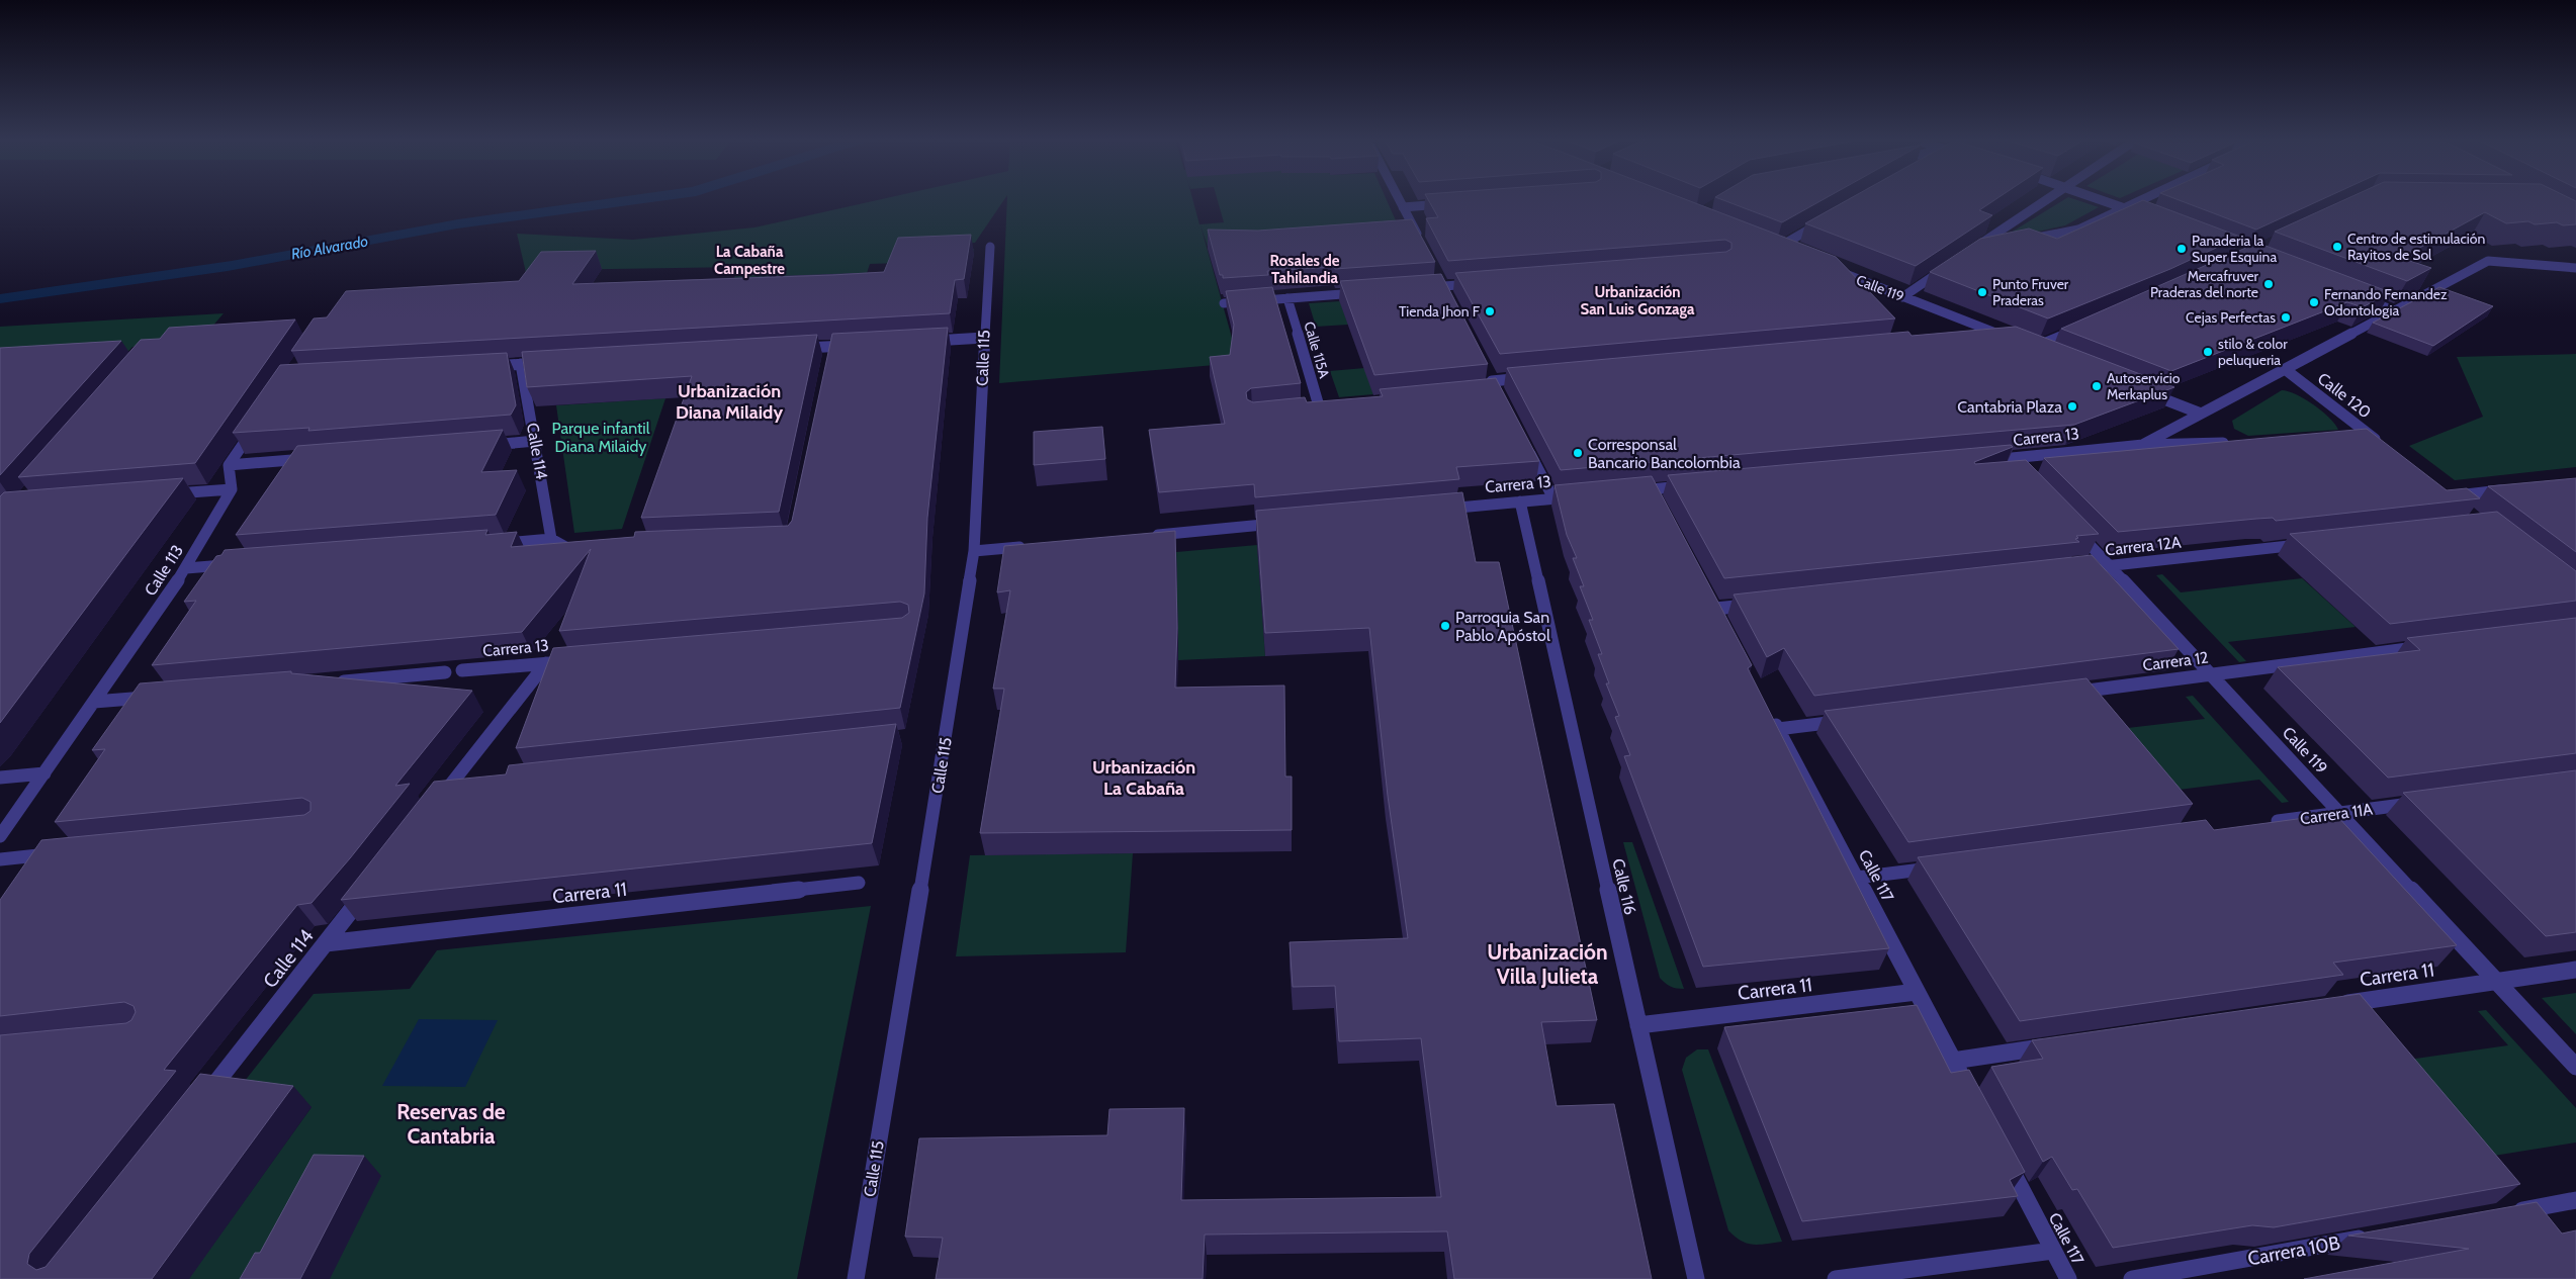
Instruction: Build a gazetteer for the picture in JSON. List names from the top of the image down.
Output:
{
  "streets": {
    "street": [
      "Calle 119",
      "Calle 115A",
      "Calle 115",
      "Calle 120",
      "Carrera 13",
      "Calle 114",
      "Carrera 12A",
      "Calle 113",
      "Carrera 12",
      "Carrera 11A",
      "Calle 117",
      "Calle 116",
      "Carrera 11",
      "Carrera 10B"
    ]
  },
  "crossings": [
    ["Calle 119", "Carrera 12A"],
    ["Calle 119", "Carrera 12"],
    ["Calle 119", "Carrera 11A"],
    ["Calle 119", "Carrera 11"],
    ["Carrera 13", "Calle 116"],
    ["Calle 114", "Carrera 11"],
    ["Calle 117", "Carrera 11"],
    ["Calle 116", "Carrera 11"]
  ],
  "districts": [
    "La Cabaña Campestre",
    "Rosales de Tahilandia",
    "Urbanización San Luis Gonzaga",
    "Urbanización Diana Milaidy",
    "Urbanización La Cabaña",
    "Urbanización Villa Julieta",
    "Reservas de Cantabria"
  ],
  "water": ["Río Alvarado"],
  "parks": ["Parque infantil Diana Milaidy"],
  "places": [
    "Centro de estimulación Rayitos de Sol",
    "Panaderia la Super Esquina",
    "Mercafruver Praderas del norte",
    "Punto Fruver Praderas",
    "Fernando Fernandez Odontologia",
    "Tienda Jhon F",
    "Cejas Perfectas",
    "stilo & color peluqueria",
    "Autoservicio Merkaplus",
    "Cantabria Plaza",
    "Corresponsal Bancario Bancolombia",
    "Parroquia San Pablo Apóstol"
  ]
}
